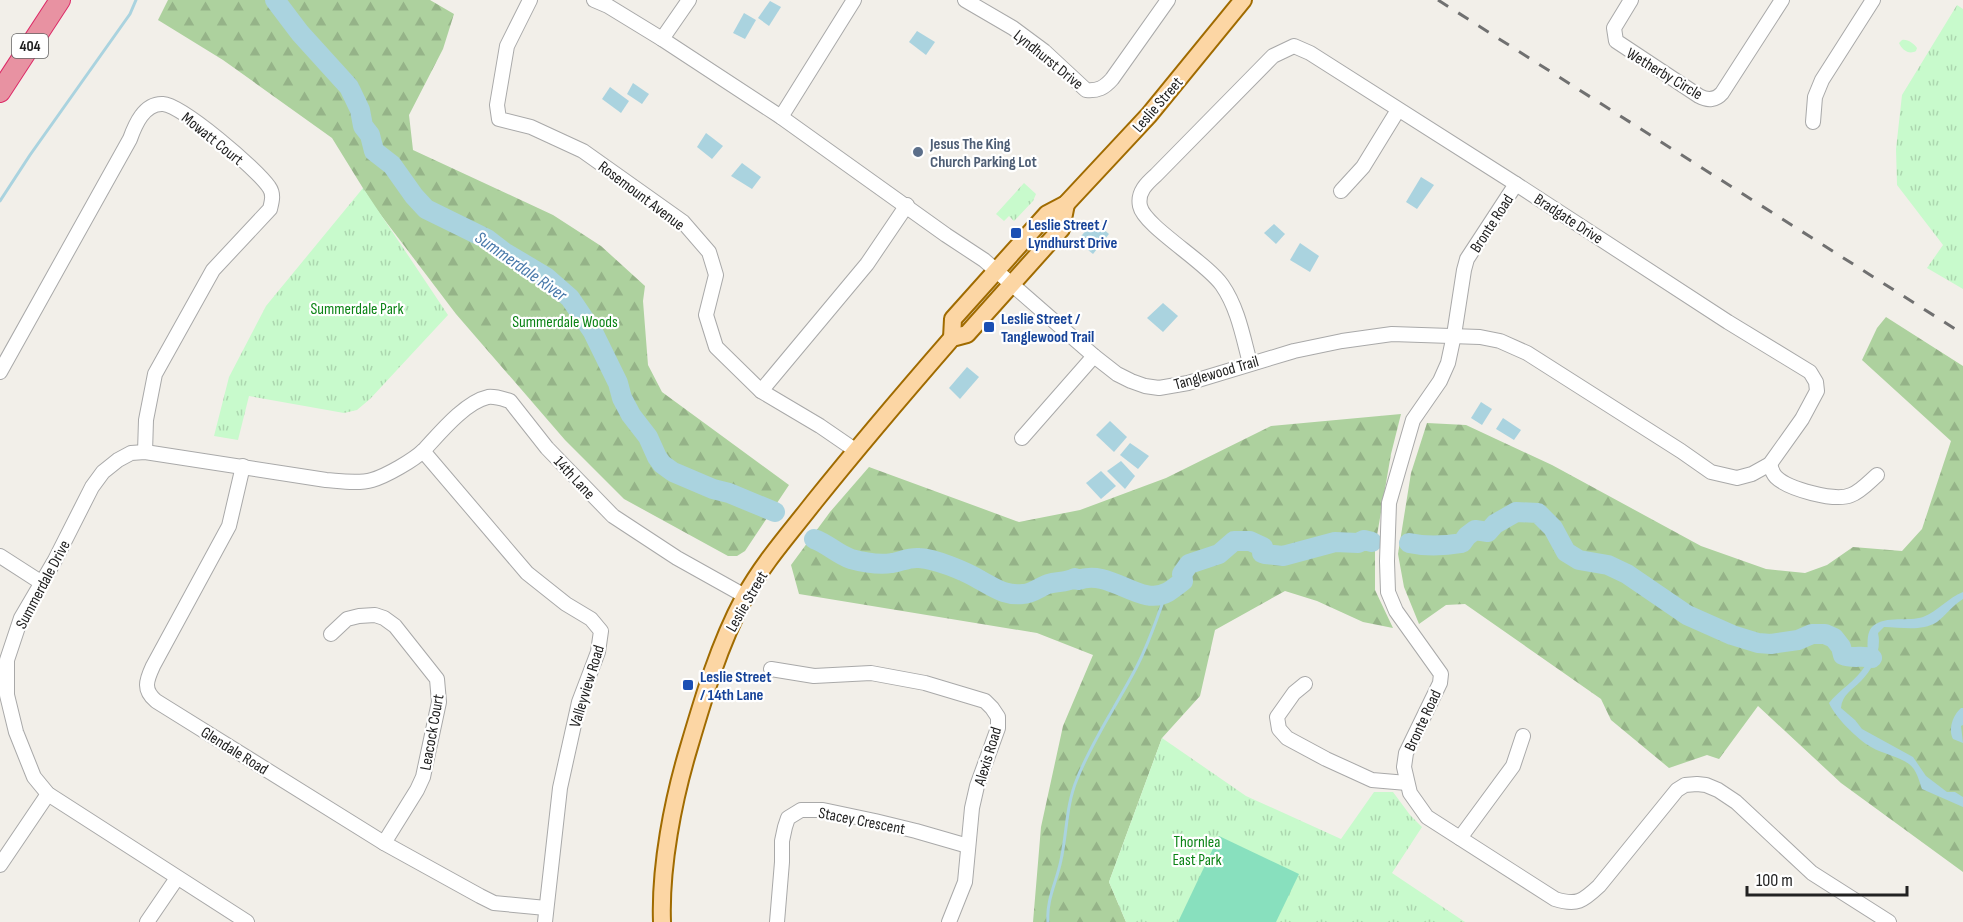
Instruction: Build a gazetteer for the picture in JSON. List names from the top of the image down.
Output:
{
  "streets": {
    "highway": ["404"],
    "main road": ["Leslie Street"],
    "street": [
      "Lyndhurst Drive",
      "Wetherby Circle",
      "Mowatt Court",
      "Rosemount Avenue",
      "Bradgate Drive",
      "Bronte Road",
      "Tanglewood Trail",
      "14th Lane",
      "Summerdale Drive",
      "Valleyview Road",
      "Leacock Court",
      "Glendale Road",
      "Alexis Road",
      "Stacey Crescent"
    ]
  },
  "crossings": [
    ["Leslie Street", "Rosemount Avenue"],
    ["Leslie Street", "Tanglewood Trail"],
    ["Leslie Street", "14th Lane"],
    ["Mowatt Court", "Summerdale Drive"],
    ["Bradgate Drive", "Bronte Road"],
    ["Bradgate Drive", "Tanglewood Trail"],
    ["Bronte Road", "Tanglewood Trail"],
    ["14th Lane", "Summerdale Drive"],
    ["14th Lane", "Valleyview Road"],
    ["Summerdale Drive", "Valleyview Road"],
    ["Summerdale Drive", "Glendale Road"],
    ["Valleyview Road", "Glendale Road"],
    ["Leacock Court", "Glendale Road"],
    ["Alexis Road", "Stacey Crescent"]
  ],
  "water": ["Summerdale River"],
  "parks": ["Summerdale Park", "Summerdale Woods", "Thornlea East Park"],
  "places": {
    "other": ["Jesus The King Church Parking Lot"],
    "transit": ["Leslie Street / Lyndhurst Drive", "Leslie Street / Tanglewood Trail", "Leslie Street / 14th Lane"]
  },
  "scale_bar": "100 m"
}
